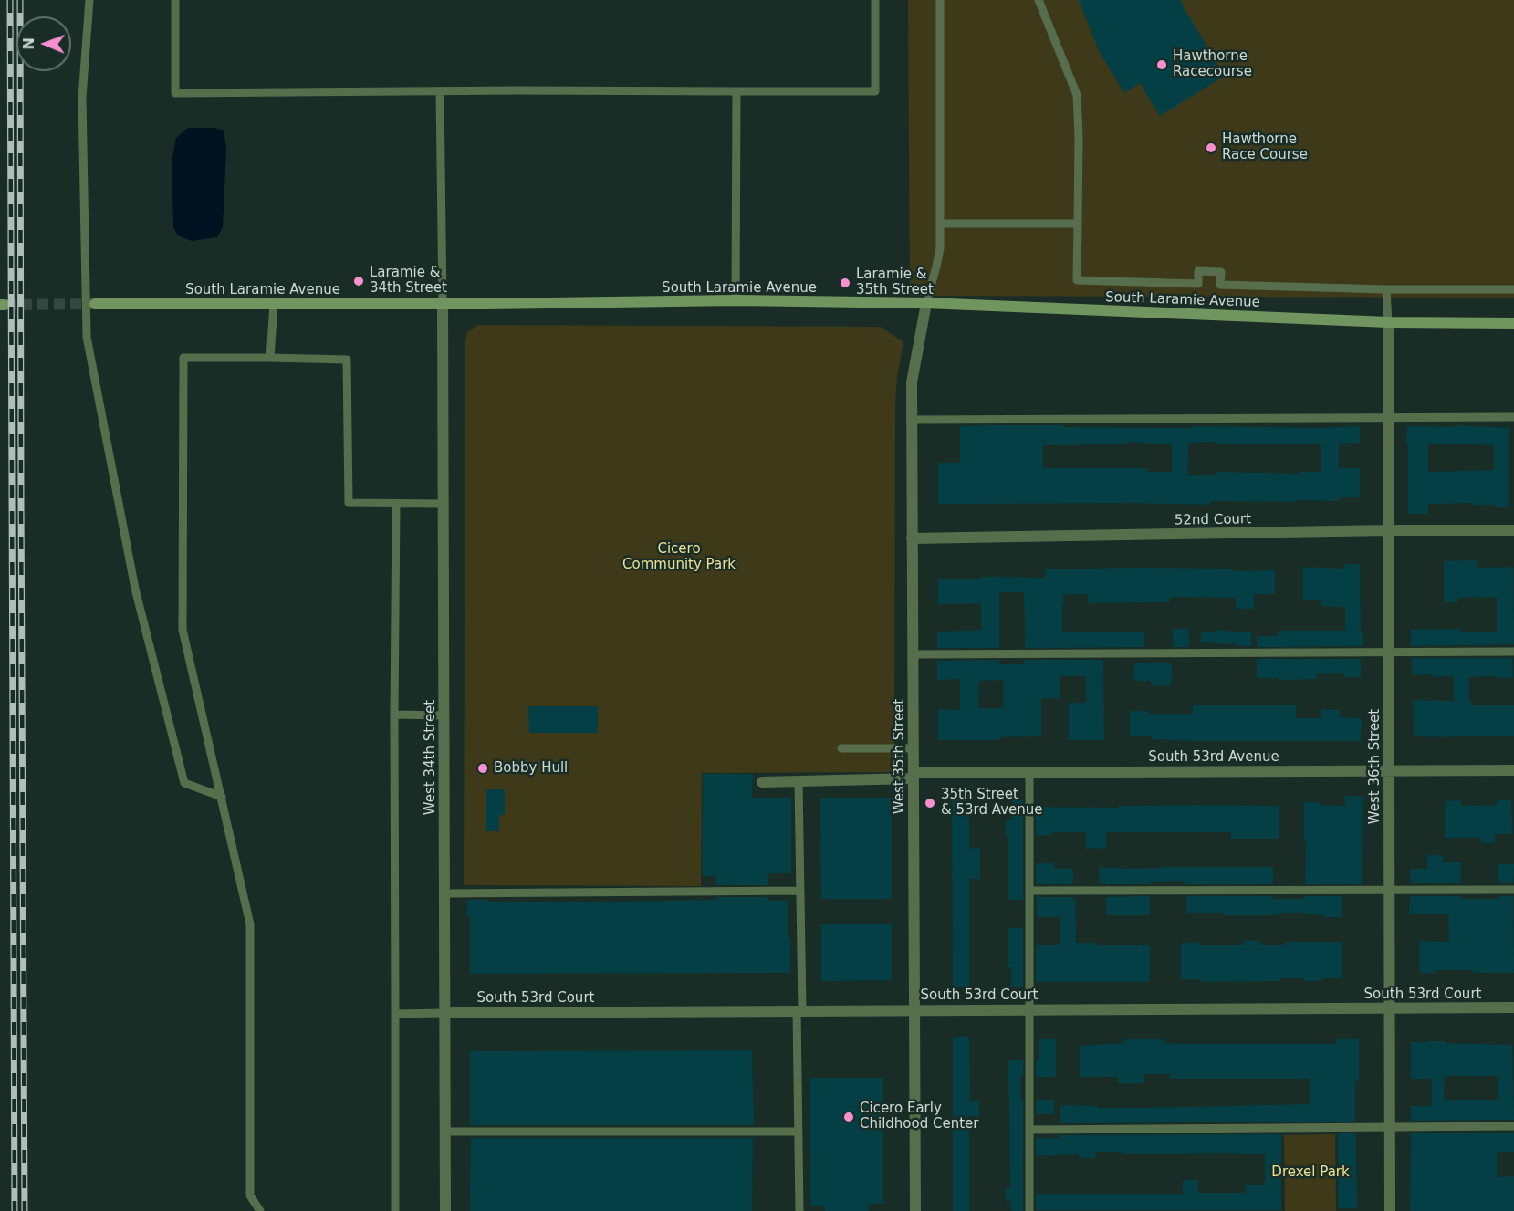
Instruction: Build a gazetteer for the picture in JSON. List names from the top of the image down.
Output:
{
  "streets": {
    "main road": ["South Laramie Avenue"],
    "street": [
      "52nd Court",
      "West 35th Street",
      "West 34th Street",
      "South 53rd Avenue",
      "West 36th Street",
      "South 53rd Court"
    ]
  },
  "crossings": [
    ["South Laramie Avenue", "West 35th Street"],
    ["South Laramie Avenue", "West 34th Street"],
    ["South Laramie Avenue", "West 36th Street"],
    ["52nd Court", "West 35th Street"],
    ["52nd Court", "West 36th Street"],
    ["West 35th Street", "South 53rd Avenue"],
    ["West 35th Street", "South 53rd Court"],
    ["West 34th Street", "South 53rd Court"],
    ["South 53rd Avenue", "West 36th Street"],
    ["West 36th Street", "South 53rd Court"]
  ],
  "parks": ["Cicero Community Park", "Drexel Park"],
  "places": [
    "Hawthorne Racecourse",
    "Hawthorne Race Course",
    "Laramie & 34th Street",
    "Laramie & 35th Street",
    "Bobby Hull",
    "35th Street & 53rd Avenue",
    "Cicero Early Childhood Center"
  ],
  "north": "left"
}
